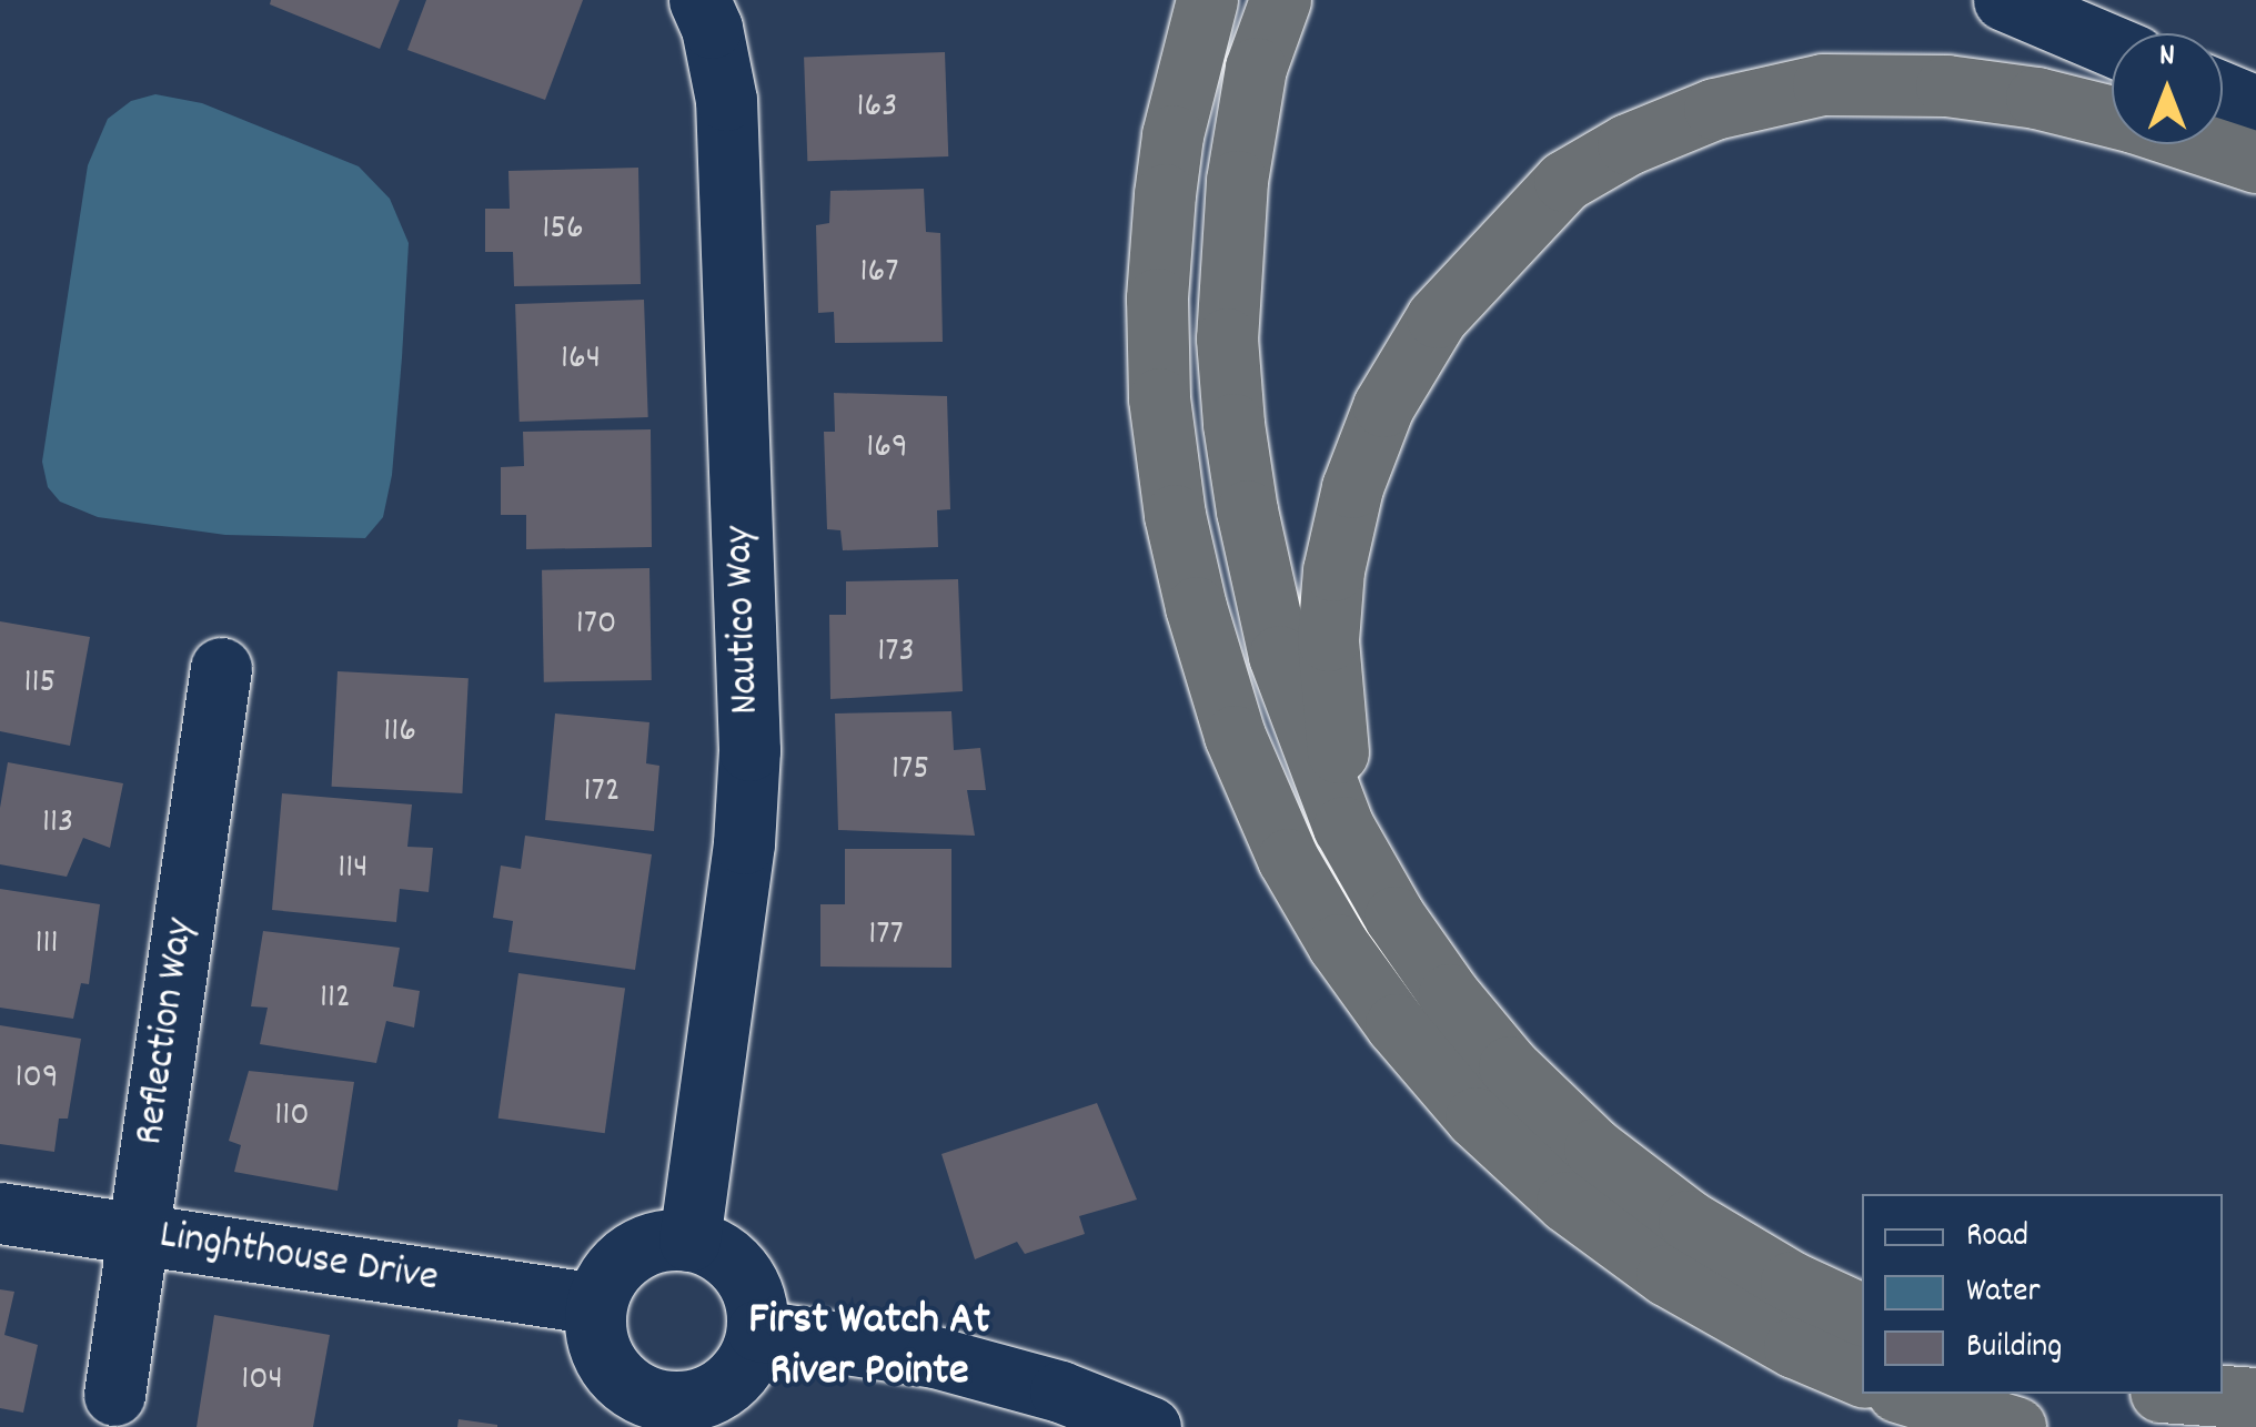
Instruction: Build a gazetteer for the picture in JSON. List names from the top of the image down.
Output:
{
  "streets": {
    "street": ["Nautico Way", "Reflection Way", "Linghthouse Drive"]
  },
  "crossings": [
    ["Nautico Way", "Linghthouse Drive"],
    ["Reflection Way", "Linghthouse Drive"]
  ],
  "districts": ["First Watch At River Pointe"],
  "house_numbers": [
    "163",
    "156",
    "167",
    "164",
    "169",
    "170",
    "173",
    "115",
    "116",
    "175",
    "172",
    "113",
    "114",
    "177",
    "111",
    "112",
    "109",
    "110",
    "104"
  ],
  "legend": ["Road", "Water", "Building"],
  "north": "top"
}
